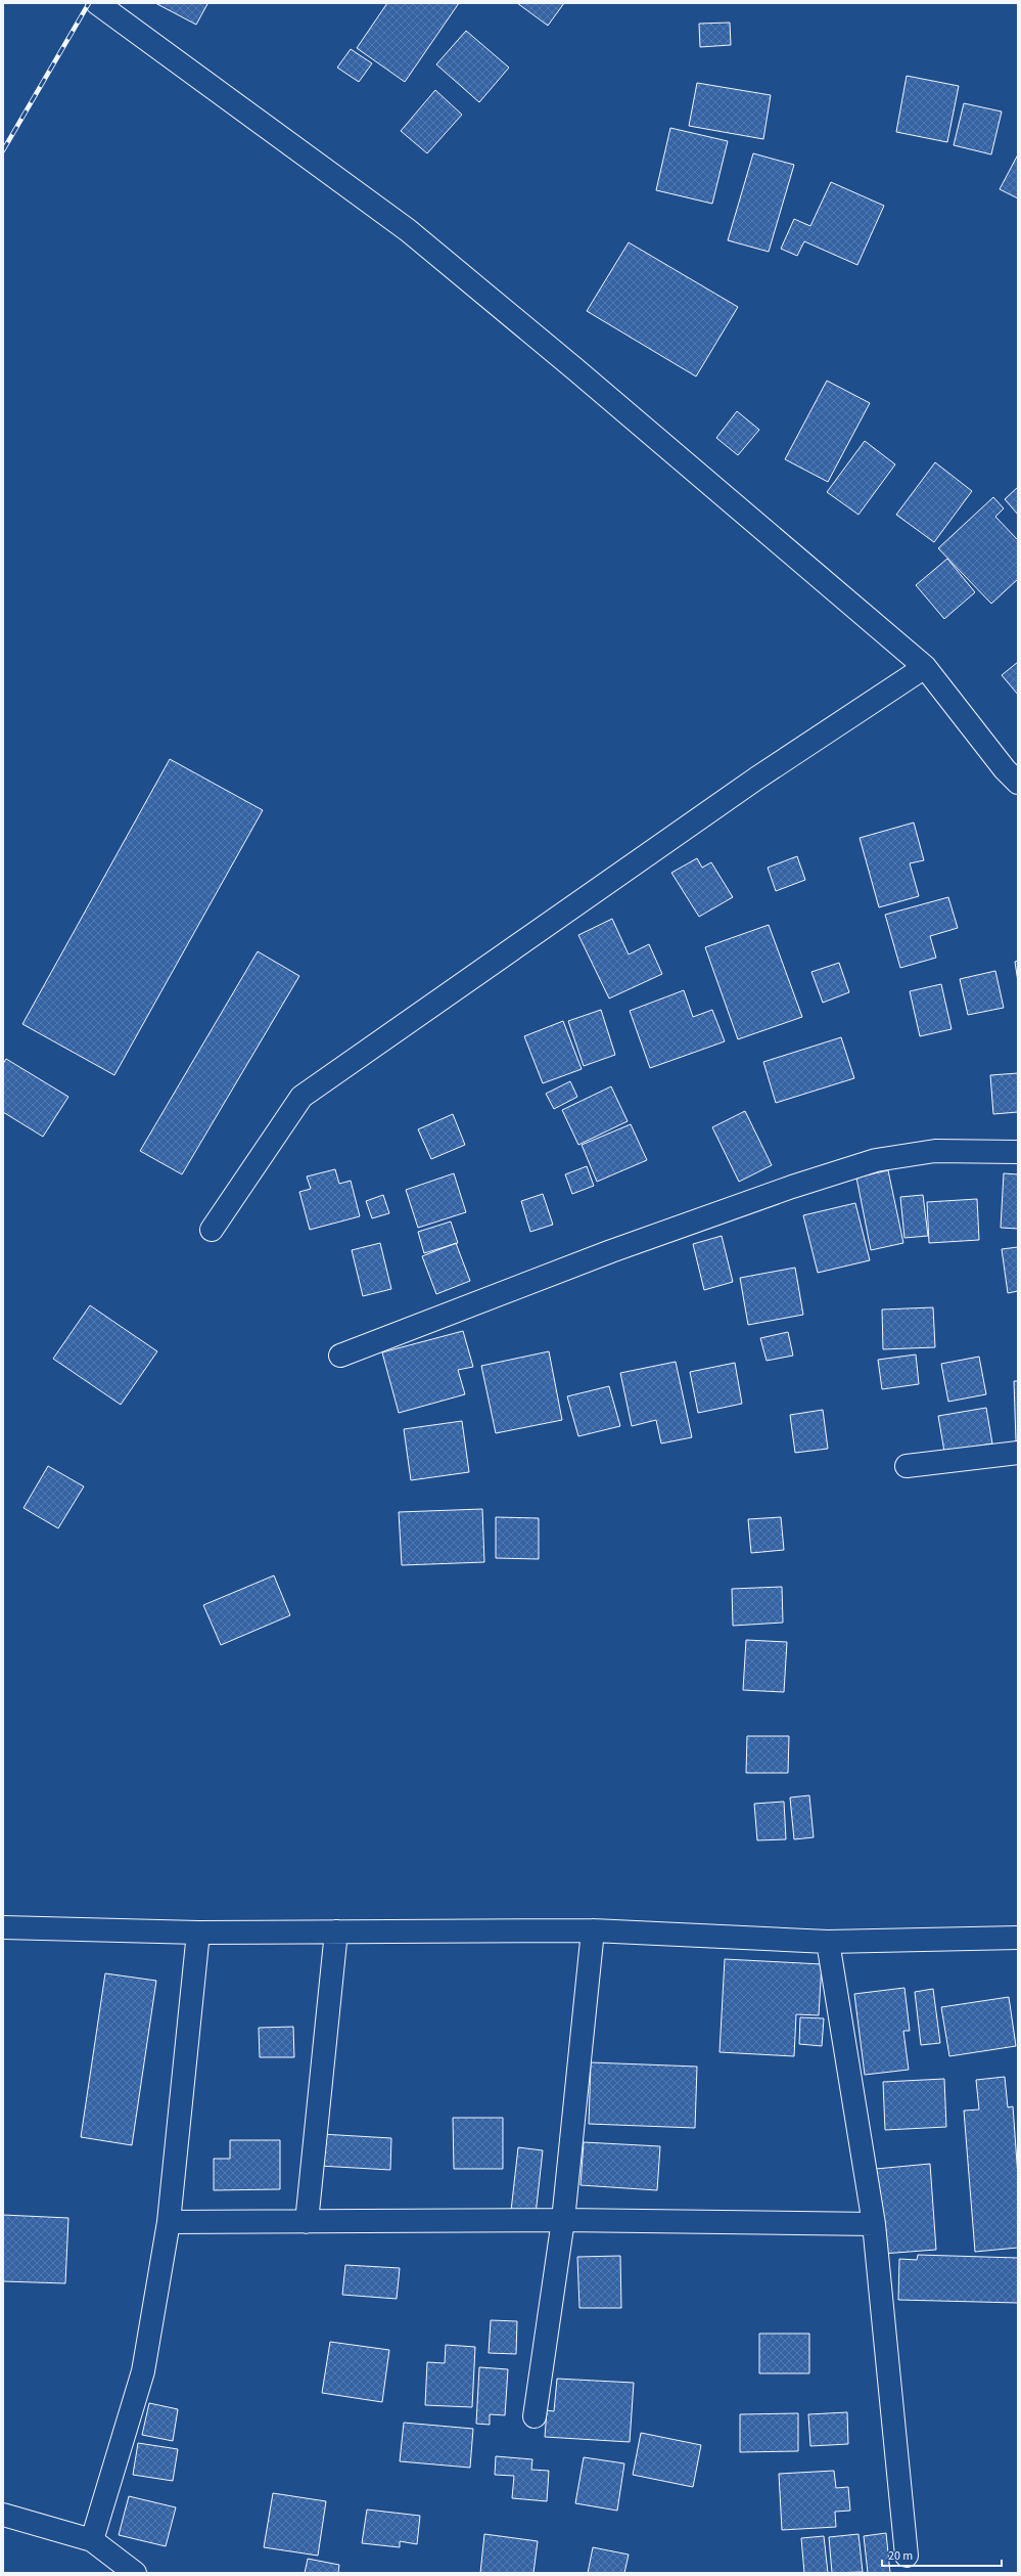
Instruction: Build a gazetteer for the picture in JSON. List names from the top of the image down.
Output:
{
  "scale_bar": "20 m"
}
